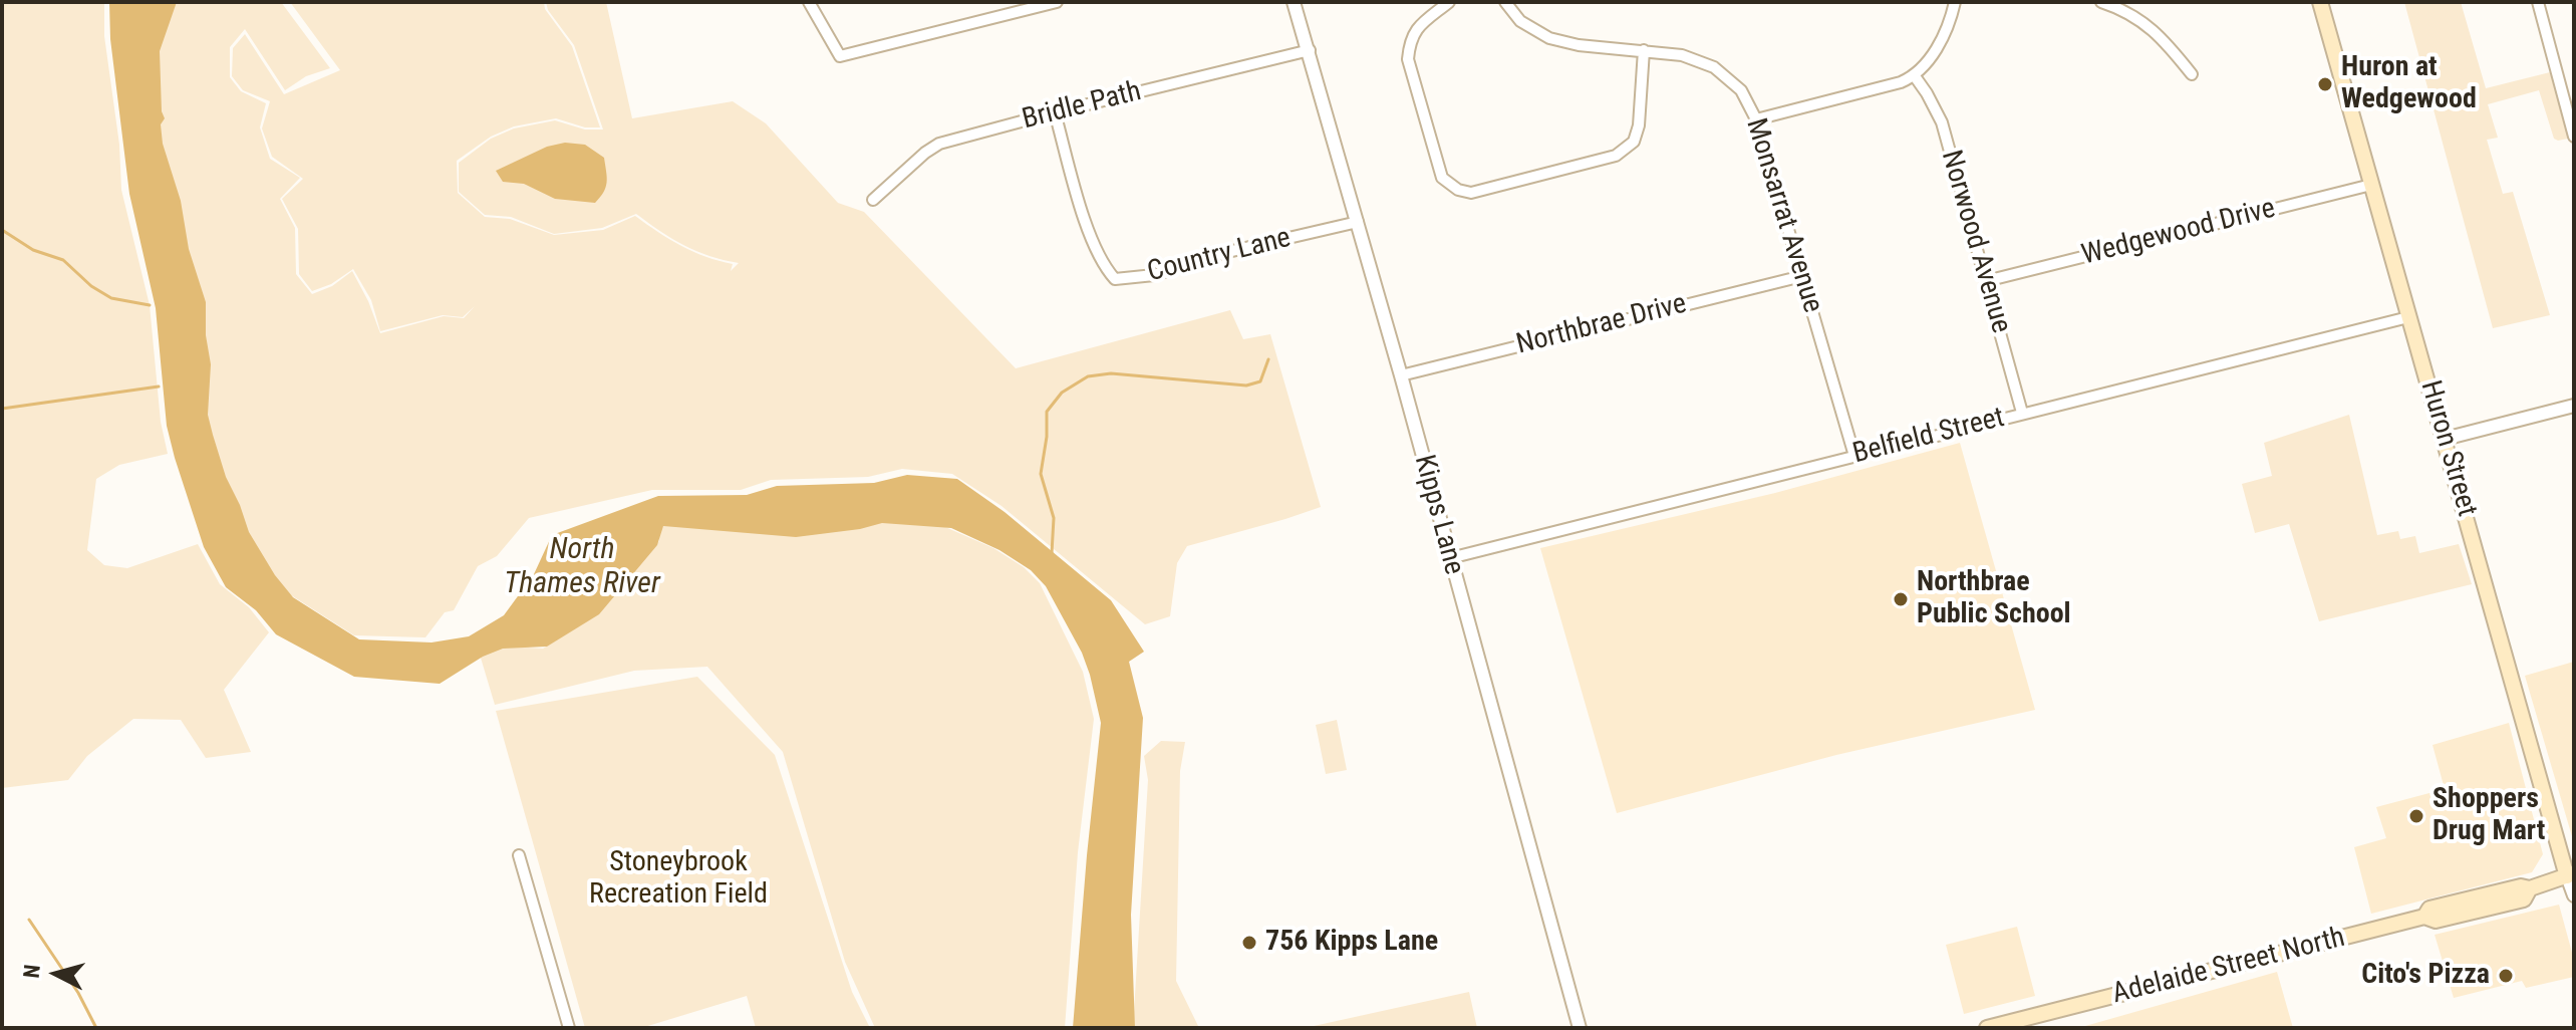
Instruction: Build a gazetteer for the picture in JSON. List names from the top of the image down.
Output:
{
  "streets": {
    "main road": ["Huron Street", "Adelaide Street North"],
    "street": [
      "Bridle Path",
      "Monsarrat Avenue",
      "Wedgewood Drive",
      "Norwood Avenue",
      "Country Lane",
      "Northbrae Drive",
      "Belfield Street",
      "Kipps Lane"
    ]
  },
  "crossings": [
    ["Bridle Path", "Country Lane"],
    ["Bridle Path", "Kipps Lane"],
    ["Monsarrat Avenue", "Northbrae Drive"],
    ["Monsarrat Avenue", "Belfield Street"],
    ["Wedgewood Drive", "Norwood Avenue"],
    ["Wedgewood Drive", "Huron Street"],
    ["Norwood Avenue", "Belfield Street"],
    ["Country Lane", "Kipps Lane"],
    ["Northbrae Drive", "Kipps Lane"],
    ["Belfield Street", "Huron Street"],
    ["Belfield Street", "Kipps Lane"],
    ["Huron Street", "Adelaide Street North"]
  ],
  "water": ["North Thames River"],
  "parks": ["Stoneybrook Recreation Field"],
  "places": [
    "Huron at Wedgewood",
    "Northbrae Public School",
    "Shoppers Drug Mart",
    "756 Kipps Lane",
    "Cito's Pizza"
  ],
  "north": "left"
}
